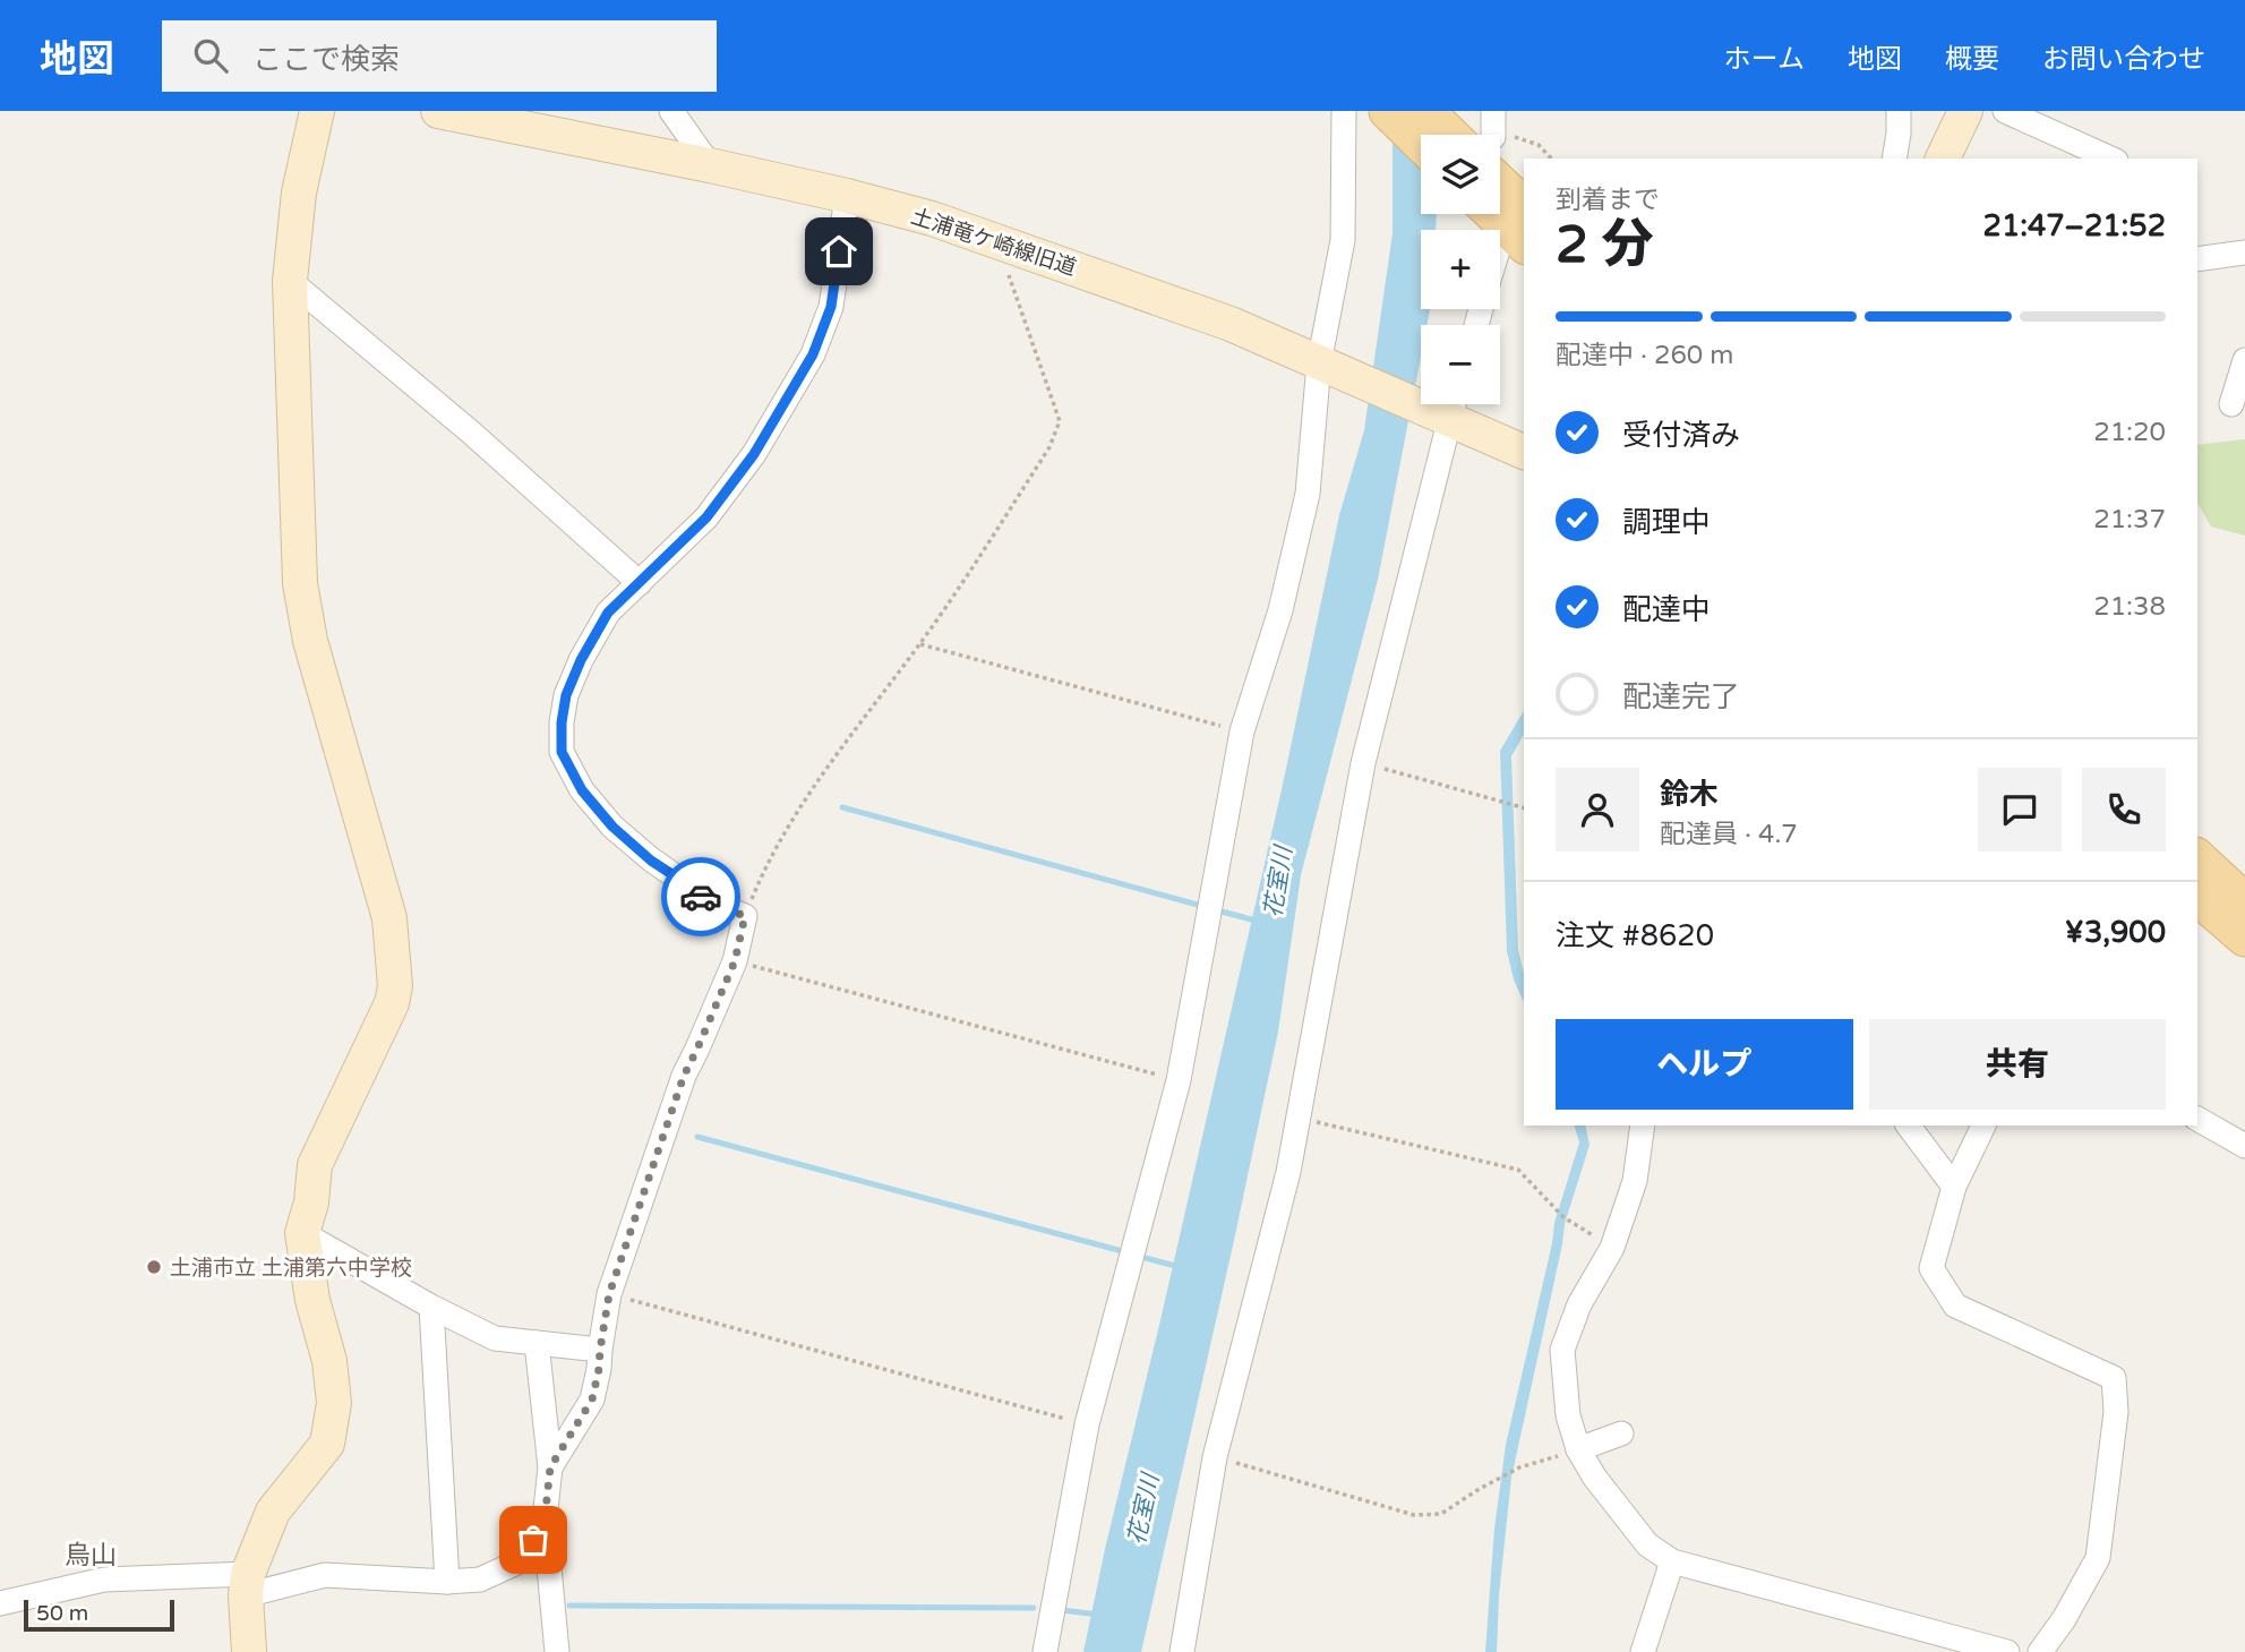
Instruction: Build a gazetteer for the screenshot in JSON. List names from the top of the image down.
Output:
{
  "streets": {
    "street": ["土浦竜ケ崎線旧道"]
  },
  "districts": ["烏山"],
  "water": ["花室川"],
  "places": ["土浦市立 土浦第六中学校"],
  "scale_bar": "50 m",
  "page": {
    "header": "地図",
    "search": "ここで検索",
    "nav": [
      "ホーム",
      "地図",
      "概要",
      "お問い合わせ"
    ],
    "map_buttons": ["+", "−"],
    "heading": ["2 分", "到着まで", "21:47–21:52"],
    "panel": [
      "鈴木",
      "配達員 · 4.7",
      "注文 #8620",
      "¥3,900"
    ],
    "bar": "配達中 · 260 m",
    "list": [
      ["受付済み", "21:20"],
      ["調理中", "21:37"],
      ["配達中", "21:38"],
      "配達完了"
    ],
    "buttons": ["ヘルプ", "共有"],
    "scale": "50 m"
  }
}
